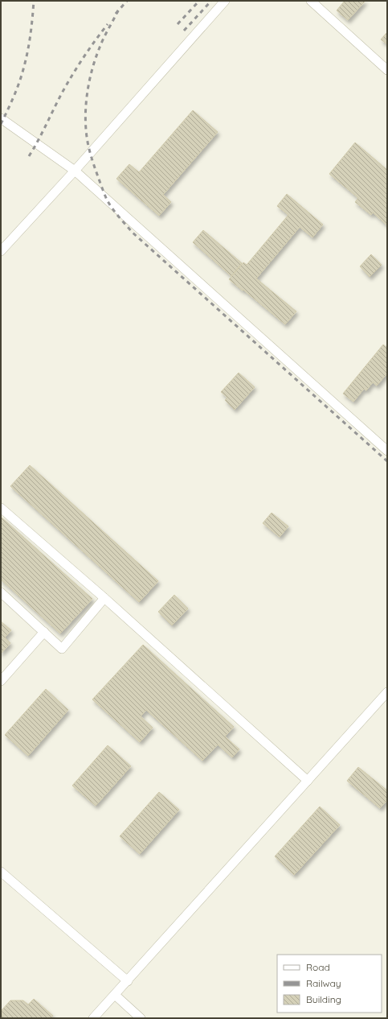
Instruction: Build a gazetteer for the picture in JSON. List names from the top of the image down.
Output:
{
  "legend": ["Road", "Railway", "Building"]
}
